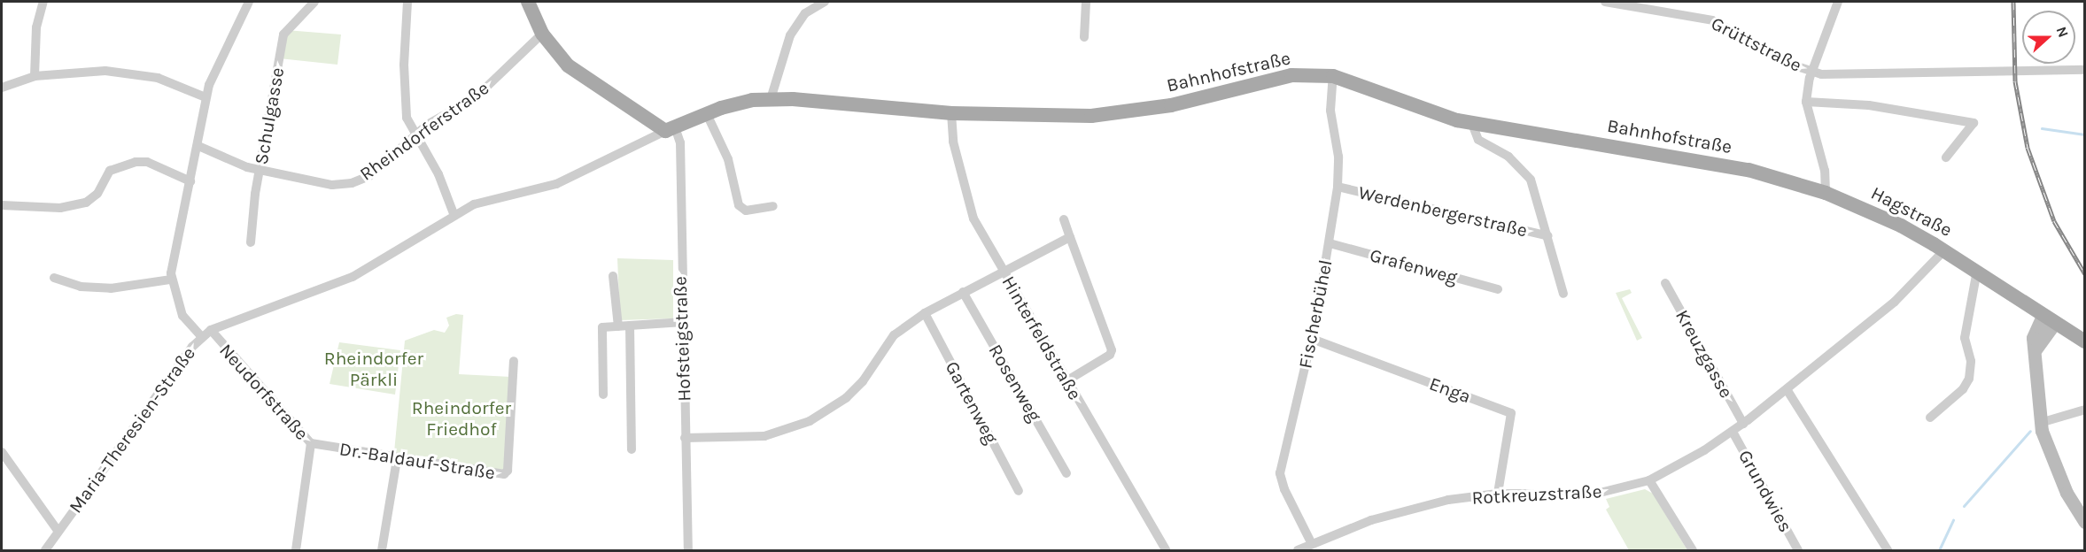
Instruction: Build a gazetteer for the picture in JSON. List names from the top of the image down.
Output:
{
  "streets": {
    "main road": ["Bahnhofstraße", "Hagstraße"],
    "street": [
      "Grüttstraße",
      "Schulgasse",
      "Rheindorferstraße",
      "Werdenbergerstraße",
      "Grafenweg",
      "Fischerbühel",
      "Hinterfeldstraße",
      "Hofsteigstraße",
      "Kreuzgasse",
      "Rosenweg",
      "Enga",
      "Neudorfstraße",
      "Gartenweg",
      "Maria-Theresien-Straße",
      "Dr.-Baldauf-Straße",
      "Grundwies",
      "Rotkreuzstraße"
    ]
  },
  "crossings": [
    ["Bahnhofstraße", "Werdenbergerstraße"],
    ["Bahnhofstraße", "Hagstraße"],
    ["Bahnhofstraße", "Fischerbühel"],
    ["Bahnhofstraße", "Hinterfeldstraße"],
    ["Bahnhofstraße", "Hofsteigstraße"],
    ["Bahnhofstraße", "Maria-Theresien-Straße"],
    ["Schulgasse", "Rheindorferstraße"],
    ["Werdenbergerstraße", "Fischerbühel"],
    ["Hagstraße", "Rotkreuzstraße"],
    ["Grafenweg", "Fischerbühel"],
    ["Fischerbühel", "Enga"],
    ["Fischerbühel", "Rotkreuzstraße"],
    ["Hofsteigstraße", "Maria-Theresien-Straße"],
    ["Kreuzgasse", "Rotkreuzstraße"],
    ["Enga", "Rotkreuzstraße"],
    ["Neudorfstraße", "Maria-Theresien-Straße"],
    ["Neudorfstraße", "Dr.-Baldauf-Straße"],
    ["Grundwies", "Rotkreuzstraße"]
  ],
  "parks": ["Rheindorfer Pärkli", "Rheindorfer Friedhof"],
  "north": "right"
}
